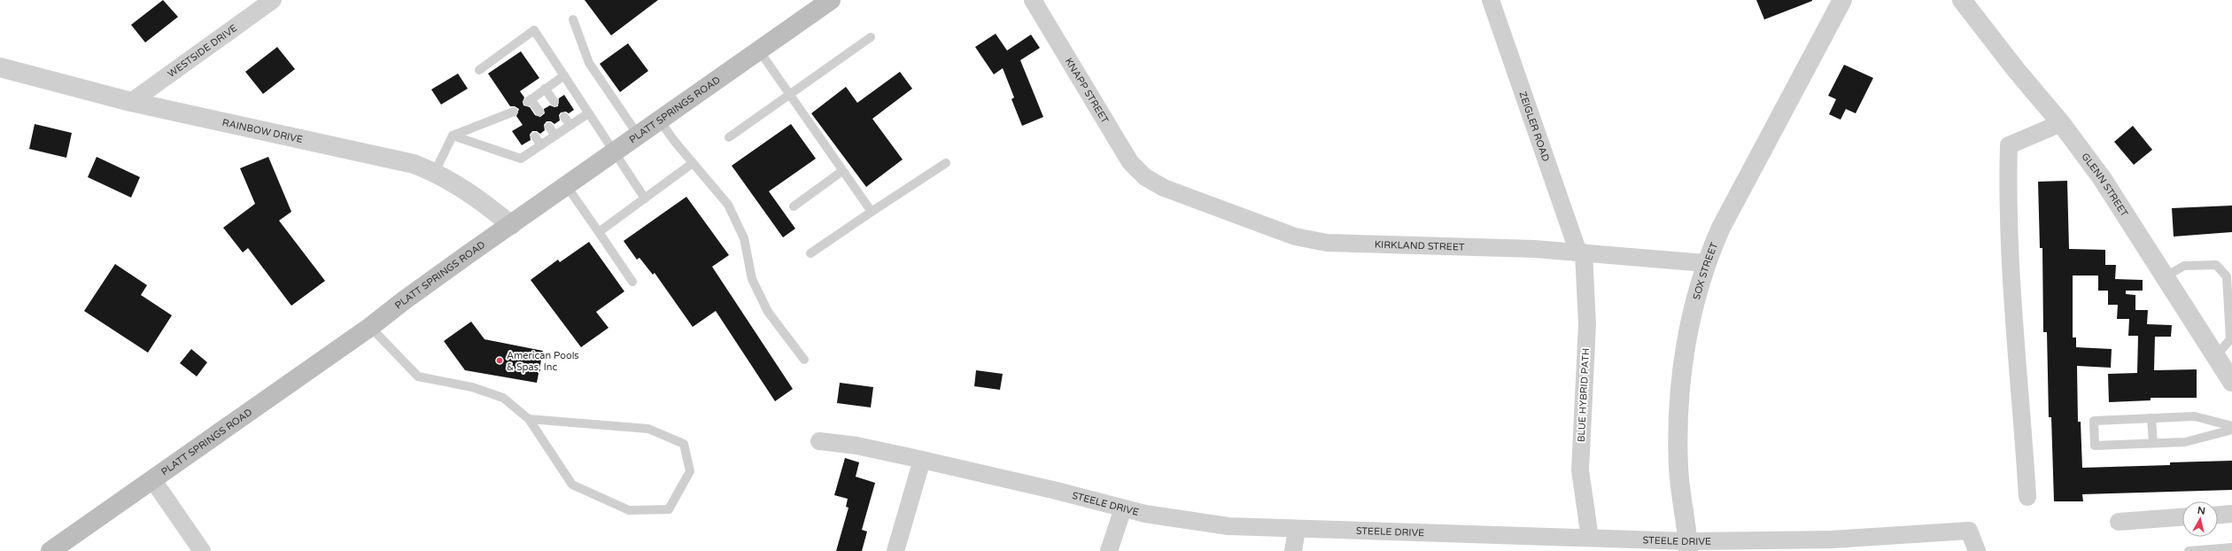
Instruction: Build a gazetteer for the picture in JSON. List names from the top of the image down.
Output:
{
  "streets": {
    "main road": ["PLATT SPRINGS ROAD"],
    "street": [
      "WESTSIDE DRIVE",
      "KNAPP STREET",
      "ZEIGLER ROAD",
      "RAINBOW DRIVE",
      "GLENN STREET",
      "KIRKLAND STREET",
      "SOX STREET",
      "BLUE HYBRID PATH",
      "STEELE DRIVE"
    ]
  },
  "crossings": [
    ["WESTSIDE DRIVE", "RAINBOW DRIVE"],
    ["KNAPP STREET", "KIRKLAND STREET"],
    ["PLATT SPRINGS ROAD", "RAINBOW DRIVE"],
    ["ZEIGLER ROAD", "KIRKLAND STREET"],
    ["ZEIGLER ROAD", "BLUE HYBRID PATH"],
    ["KIRKLAND STREET", "SOX STREET"],
    ["KIRKLAND STREET", "BLUE HYBRID PATH"],
    ["SOX STREET", "STEELE DRIVE"],
    ["BLUE HYBRID PATH", "STEELE DRIVE"]
  ],
  "places": ["American Pools & Spas, Inc"],
  "north": "top"
}
